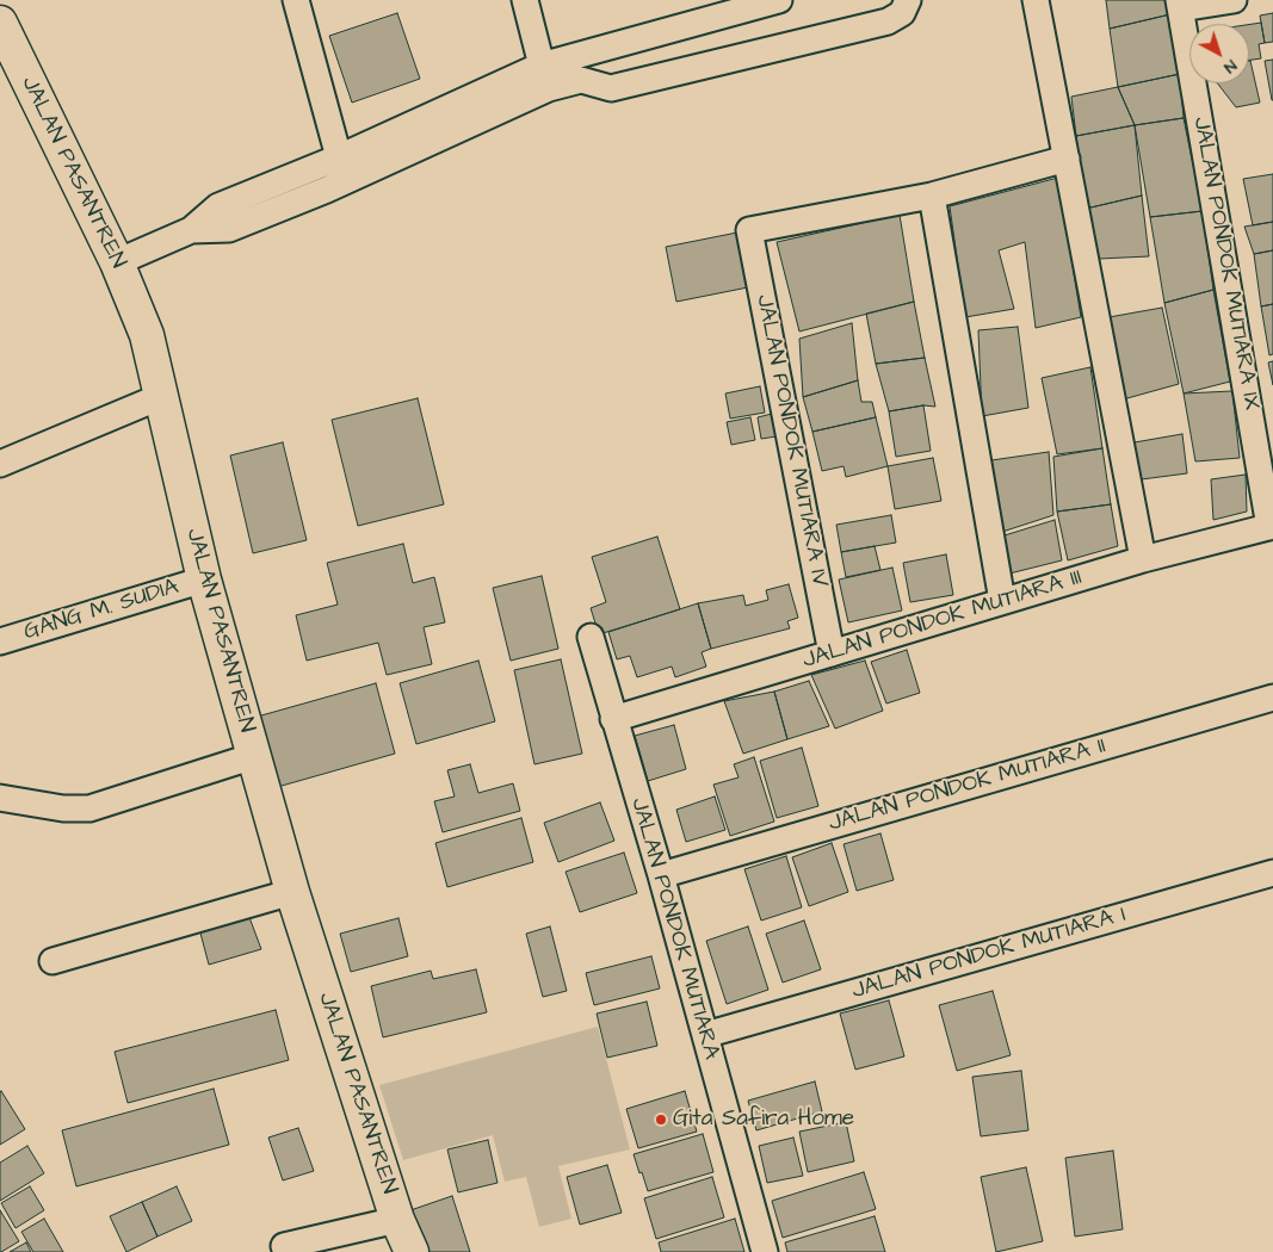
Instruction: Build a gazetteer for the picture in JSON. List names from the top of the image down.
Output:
{
  "streets": {
    "main road": ["JALAN PASANTREN"],
    "street": [
      "JALAN PONDOK MUTIARA IX",
      "JALAN PONDOK MUTIARA IV",
      "GANG M. SUDIA",
      "JALAN PONDOK MUTIARA III",
      "JALAN PONDOK MUTIARA II",
      "JALAN PONDOK MUTIARA",
      "JALAN PONDOK MUTIARA I"
    ]
  },
  "crossings": [
    ["JALAN PASANTREN", "GANG M. SUDIA"],
    ["JALAN PONDOK MUTIARA IX", "JALAN PONDOK MUTIARA III"],
    ["JALAN PONDOK MUTIARA IV", "JALAN PONDOK MUTIARA III"],
    ["JALAN PONDOK MUTIARA III", "JALAN PONDOK MUTIARA"],
    ["JALAN PONDOK MUTIARA II", "JALAN PONDOK MUTIARA"],
    ["JALAN PONDOK MUTIARA", "JALAN PONDOK MUTIARA I"]
  ],
  "places": ["Gita Safira Home"],
  "north": "bottom right"
}
